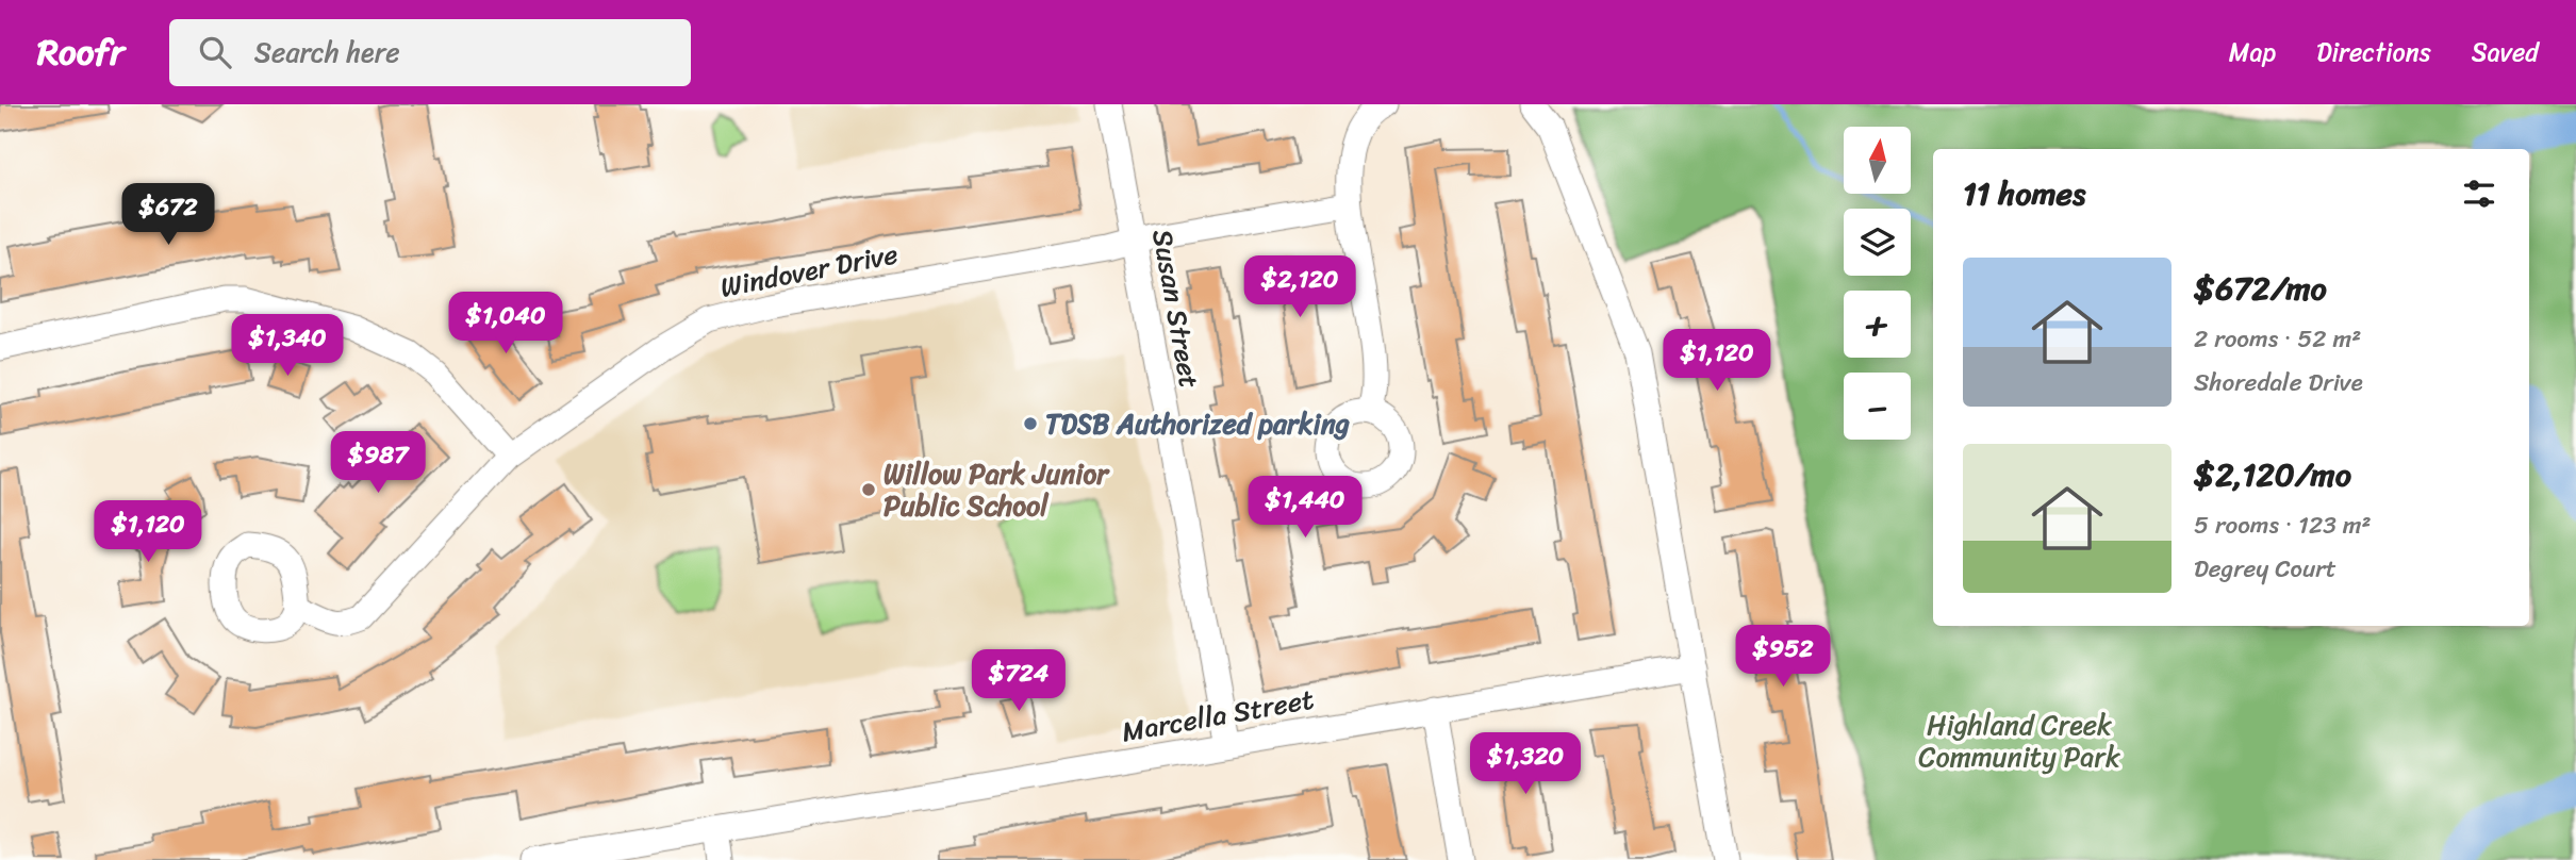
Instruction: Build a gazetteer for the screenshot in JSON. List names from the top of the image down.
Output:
{
  "streets": {
    "street": ["Windover Drive", "Susan Street", "Marcella Street"]
  },
  "crossings": [
    ["Windover Drive", "Susan Street"],
    ["Susan Street", "Marcella Street"]
  ],
  "parks": ["Highland Creek Community Park"],
  "places": ["TDSB Authorized parking", "Willow Park Junior Public School"],
  "north": "top",
  "page": {
    "header": "Roofr",
    "search": "Search here",
    "nav": ["Map", "Directions", "Saved"],
    "map_buttons": ["+", "−"],
    "heading": "11 homes",
    "price": [
      "$672",
      "$2,120",
      "$1,040",
      "$1,340",
      "$1,120",
      "$987",
      "$1,440",
      "$1,120",
      "$952",
      "$724",
      "$1,320"
    ],
    "list": [
      {
        "name": "$672/mo",
        "note": "2 rooms · 52 m² · Shoredale Drive"
      },
      {
        "name": "$2,120/mo",
        "note": "5 rooms · 123 m² · Degrey Court"
      }
    ]
  }
}
